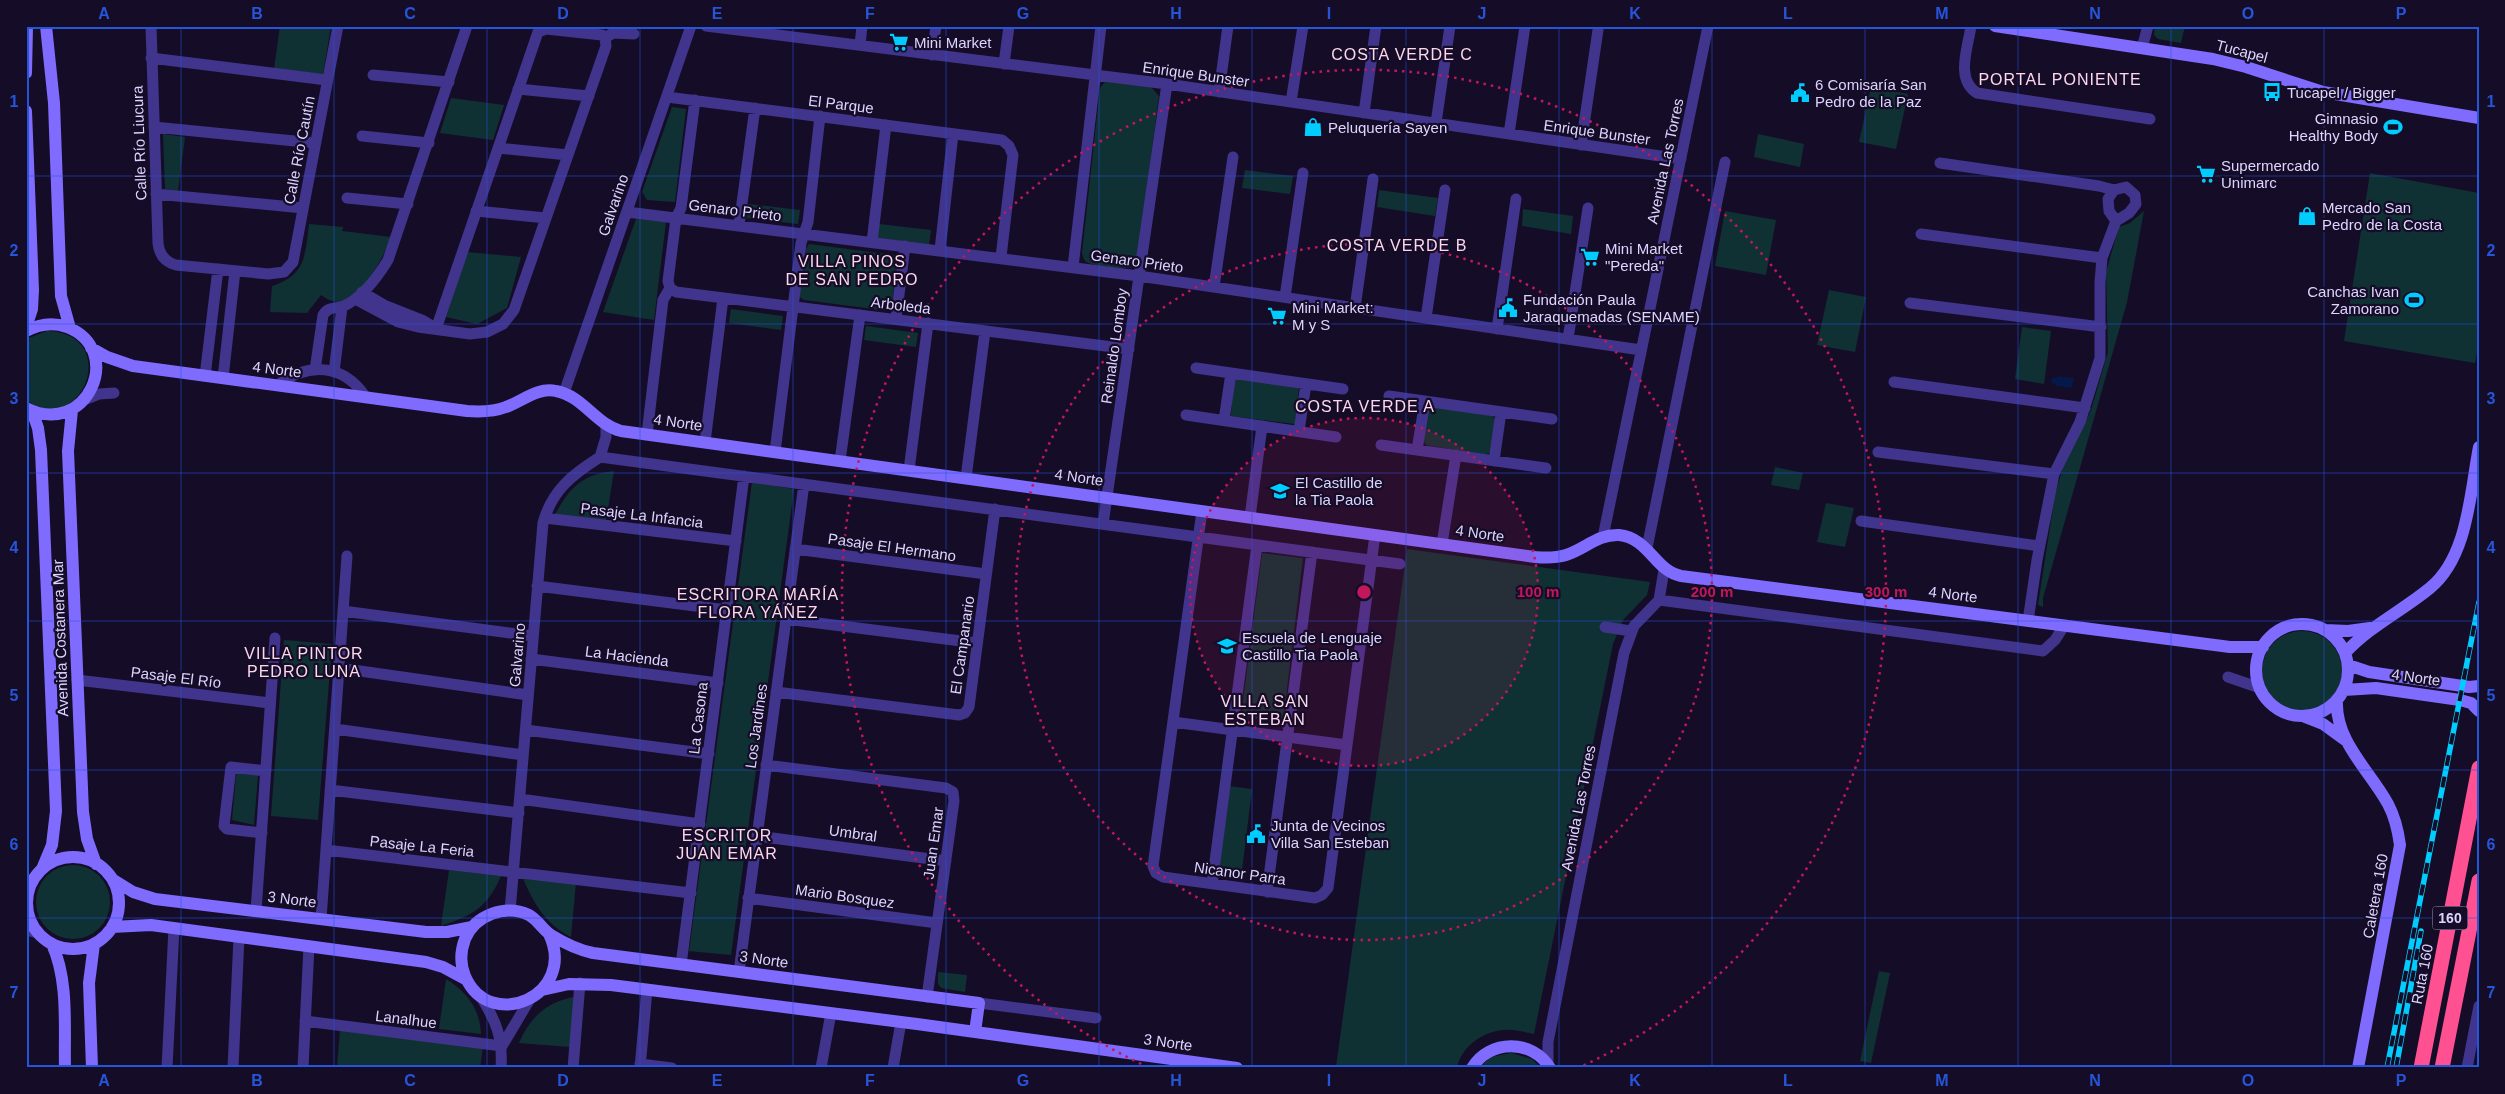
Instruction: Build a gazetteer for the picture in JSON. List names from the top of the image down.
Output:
{
  "streets": {
    "highway": ["160", "Ruta 160"],
    "street": [
      "Tucapel",
      "Enrique Bunster",
      "El Parque",
      "Calle Río Liucura",
      "Calle Río Cautín",
      "Avenida Las Torres",
      "Galvarino",
      "Genaro Prieto",
      "Arboleda",
      "Reinaldo Lomboy",
      "4 Norte",
      "Pasaje La Infancia",
      "Pasaje El Hermano",
      "Avenida Costanera Mar",
      "El Campanario",
      "La Hacienda",
      "Pasaje El Río",
      "La Casona",
      "Los Jardines",
      "Umbral",
      "Juan Emar",
      "Pasaje La Feria",
      "Nicanor Parra",
      "Mario Bosquez",
      "Caletera 160",
      "3 Norte",
      "Lanalhue"
    ]
  },
  "crossings": [
    ["Enrique Bunster", "Avenida Las Torres"],
    ["Enrique Bunster", "Reinaldo Lomboy"],
    ["El Parque", "Galvarino"],
    ["El Parque", "Genaro Prieto"],
    ["Avenida Las Torres", "Genaro Prieto"],
    ["Avenida Las Torres", "4 Norte"],
    ["Galvarino", "Genaro Prieto"],
    ["Galvarino", "4 Norte"],
    ["Galvarino", "Pasaje La Infancia"],
    ["Galvarino", "La Hacienda"],
    ["Galvarino", "Pasaje La Feria"],
    ["Galvarino", "3 Norte"],
    ["Genaro Prieto", "Reinaldo Lomboy"],
    ["Arboleda", "Reinaldo Lomboy"],
    ["Reinaldo Lomboy", "4 Norte"],
    ["4 Norte", "Nicanor Parra"],
    ["4 Norte", "Caletera 160"],
    ["Pasaje La Infancia", "La Casona"],
    ["Pasaje El Hermano", "El Campanario"],
    ["Pasaje El Hermano", "Los Jardines"],
    ["Avenida Costanera Mar", "Pasaje El Río"],
    ["Avenida Costanera Mar", "3 Norte"],
    ["El Campanario", "Los Jardines"],
    ["La Hacienda", "La Casona"],
    ["La Casona", "Pasaje La Feria"],
    ["La Casona", "3 Norte"],
    ["Los Jardines", "Umbral"],
    ["Los Jardines", "Juan Emar"],
    ["Los Jardines", "Mario Bosquez"],
    ["Los Jardines", "3 Norte"],
    ["Umbral", "Juan Emar"],
    ["Juan Emar", "Mario Bosquez"],
    ["Juan Emar", "3 Norte"]
  ],
  "districts": [
    "COSTA VERDE C",
    "PORTAL PONIENTE",
    "COSTA VERDE B",
    "VILLA PINOS DE SAN PEDRO",
    "COSTA VERDE A",
    "ESCRITORA MARÍA FLORA YÁÑEZ",
    "VILLA PINTOR PEDRO LUNA",
    "VILLA SAN ESTEBAN",
    "ESCRITOR JUAN EMAR"
  ],
  "places": {
    "supermarket": [
      "Mini Market",
      "Supermercado Unimarc",
      "Mini Market \"Pereda\"",
      "Mini Market: M y S"
    ],
    "bus stop": ["Tucapel / Bigger"],
    "public building": ["6 Comisaría San Pedro de la Paz", "Fundación Paula Jaraquemadas (SENAME)", "Junta de Vecinos Villa San Esteban"],
    "shop": ["Peluquería Sayen", "Mercado San Pedro de la Costa"],
    "sports": ["Gimnasio Healthy Body", "Canchas Ivan Zamorano"],
    "school or university": ["El Castillo de la Tia Paola", "Escuela de Lenguaje Castillo Tia Paola"]
  },
  "grid": {
    "columns": [
      "A",
      "B",
      "C",
      "D",
      "E",
      "F",
      "G",
      "H",
      "I",
      "J",
      "K",
      "L",
      "M",
      "N",
      "O",
      "P"
    ],
    "rows": [
      "1",
      "2",
      "3",
      "4",
      "5",
      "6",
      "7"
    ]
  },
  "rings": ["100 m", "200 m", "300 m"]
}
